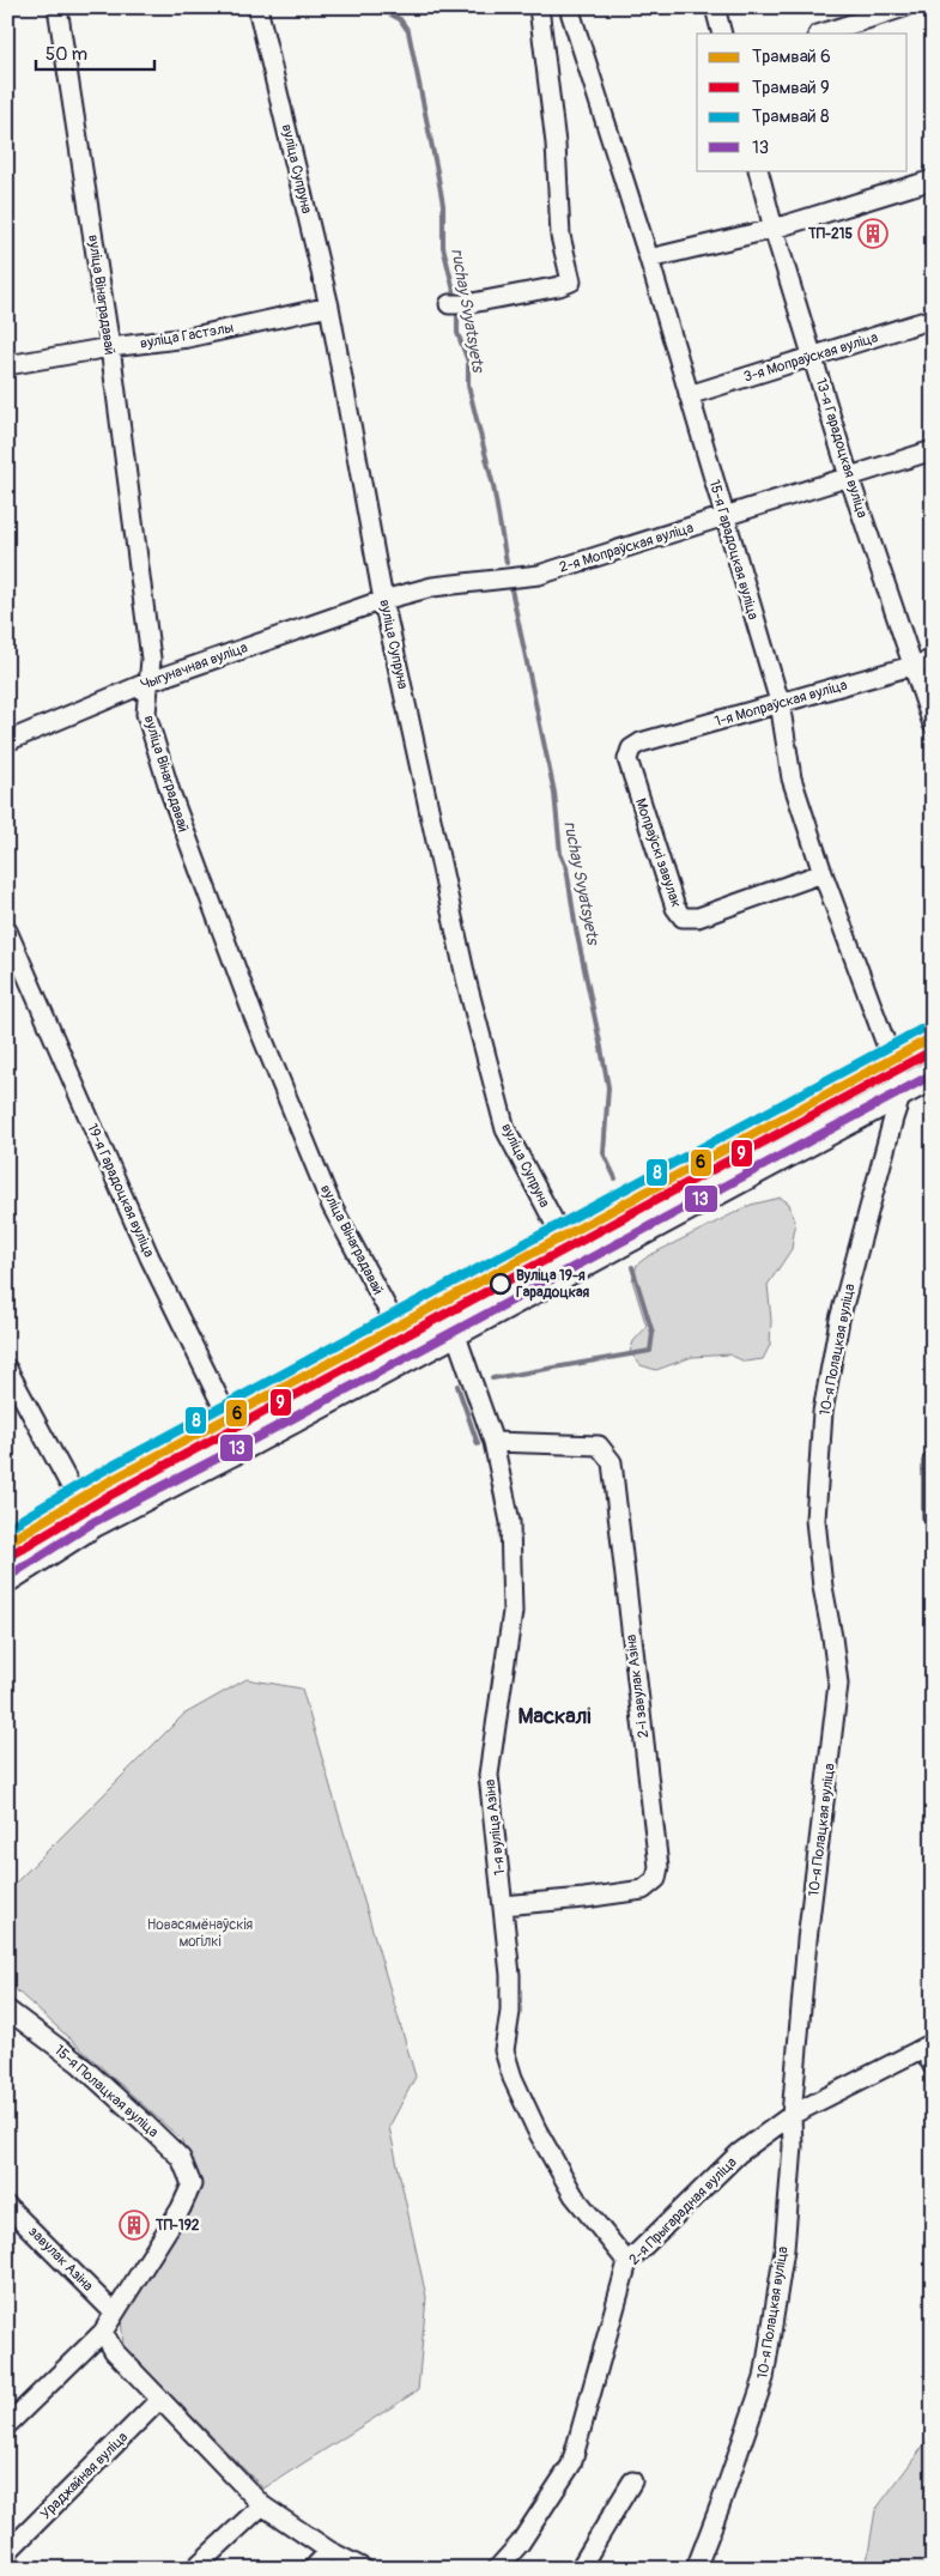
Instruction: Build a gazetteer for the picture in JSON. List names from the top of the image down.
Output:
{
  "streets": {
    "street": [
      "вуліца Супруна",
      "вуліца Вінаградавай",
      "вуліца Гастэлы",
      "3-я Мопраўская вуліца",
      "13-я Гарадоцкая вуліца",
      "2-я Мопраўская вуліца",
      "15-я Гарадоцкая вуліца",
      "Чыгуначная вуліца",
      "1-я Мопраўская вуліца",
      "Мопраўскі завулак",
      "19-я Гарадоцкая вуліца",
      "10-я Полацкая вуліца",
      "2-і завулак Азіна",
      "1-я вуліца Азіна",
      "15-я Полацкая вуліца",
      "2-я Прыгарадная вуліца",
      "завулак Азіна",
      "Ураджайная вуліца"
    ]
  },
  "crossings": [
    ["вуліца Супруна", "вуліца Гастэлы"],
    ["вуліца Супруна", "2-я Мопраўская вуліца"],
    ["вуліца Супруна", "Чыгуначная вуліца"],
    ["вуліца Вінаградавай", "вуліца Гастэлы"],
    ["вуліца Вінаградавай", "Чыгуначная вуліца"],
    ["3-я Мопраўская вуліца", "13-я Гарадоцкая вуліца"],
    ["3-я Мопраўская вуліца", "15-я Гарадоцкая вуліца"],
    ["13-я Гарадоцкая вуліца", "2-я Мопраўская вуліца"],
    ["13-я Гарадоцкая вуліца", "1-я Мопраўская вуліца"],
    ["2-я Мопраўская вуліца", "15-я Гарадоцкая вуліца"],
    ["2-я Мопраўская вуліца", "Чыгуначная вуліца"],
    ["15-я Гарадоцкая вуліца", "1-я Мопраўская вуліца"],
    ["15-я Гарадоцкая вуліца", "Мопраўскі завулак"],
    ["15-я Гарадоцкая вуліца", "10-я Полацкая вуліца"],
    ["1-я Мопраўская вуліца", "Мопраўскі завулак"],
    ["10-я Полацкая вуліца", "2-я Прыгарадная вуліца"],
    ["2-і завулак Азіна", "1-я вуліца Азіна"],
    ["1-я вуліца Азіна", "2-я Прыгарадная вуліца"],
    ["15-я Полацкая вуліца", "завулак Азіна"]
  ],
  "districts": ["Маскалі"],
  "water": ["ruchay Svyatsyets"],
  "parks": ["Новасямёнаўскія могілкі"],
  "places": {
    "building": ["ТП-215", "ТП-192"],
    "other": ["Вуліца 19-я Гарадоцкая"]
  },
  "lines": [
    "tram line 8",
    "tram line 6",
    "tram line 9",
    "transit line 13"
  ],
  "legend": [
    "Трамвай 6",
    "Трамвай 9",
    "Трамвай 8",
    "13"
  ],
  "scale_bar": "50 m"
}
